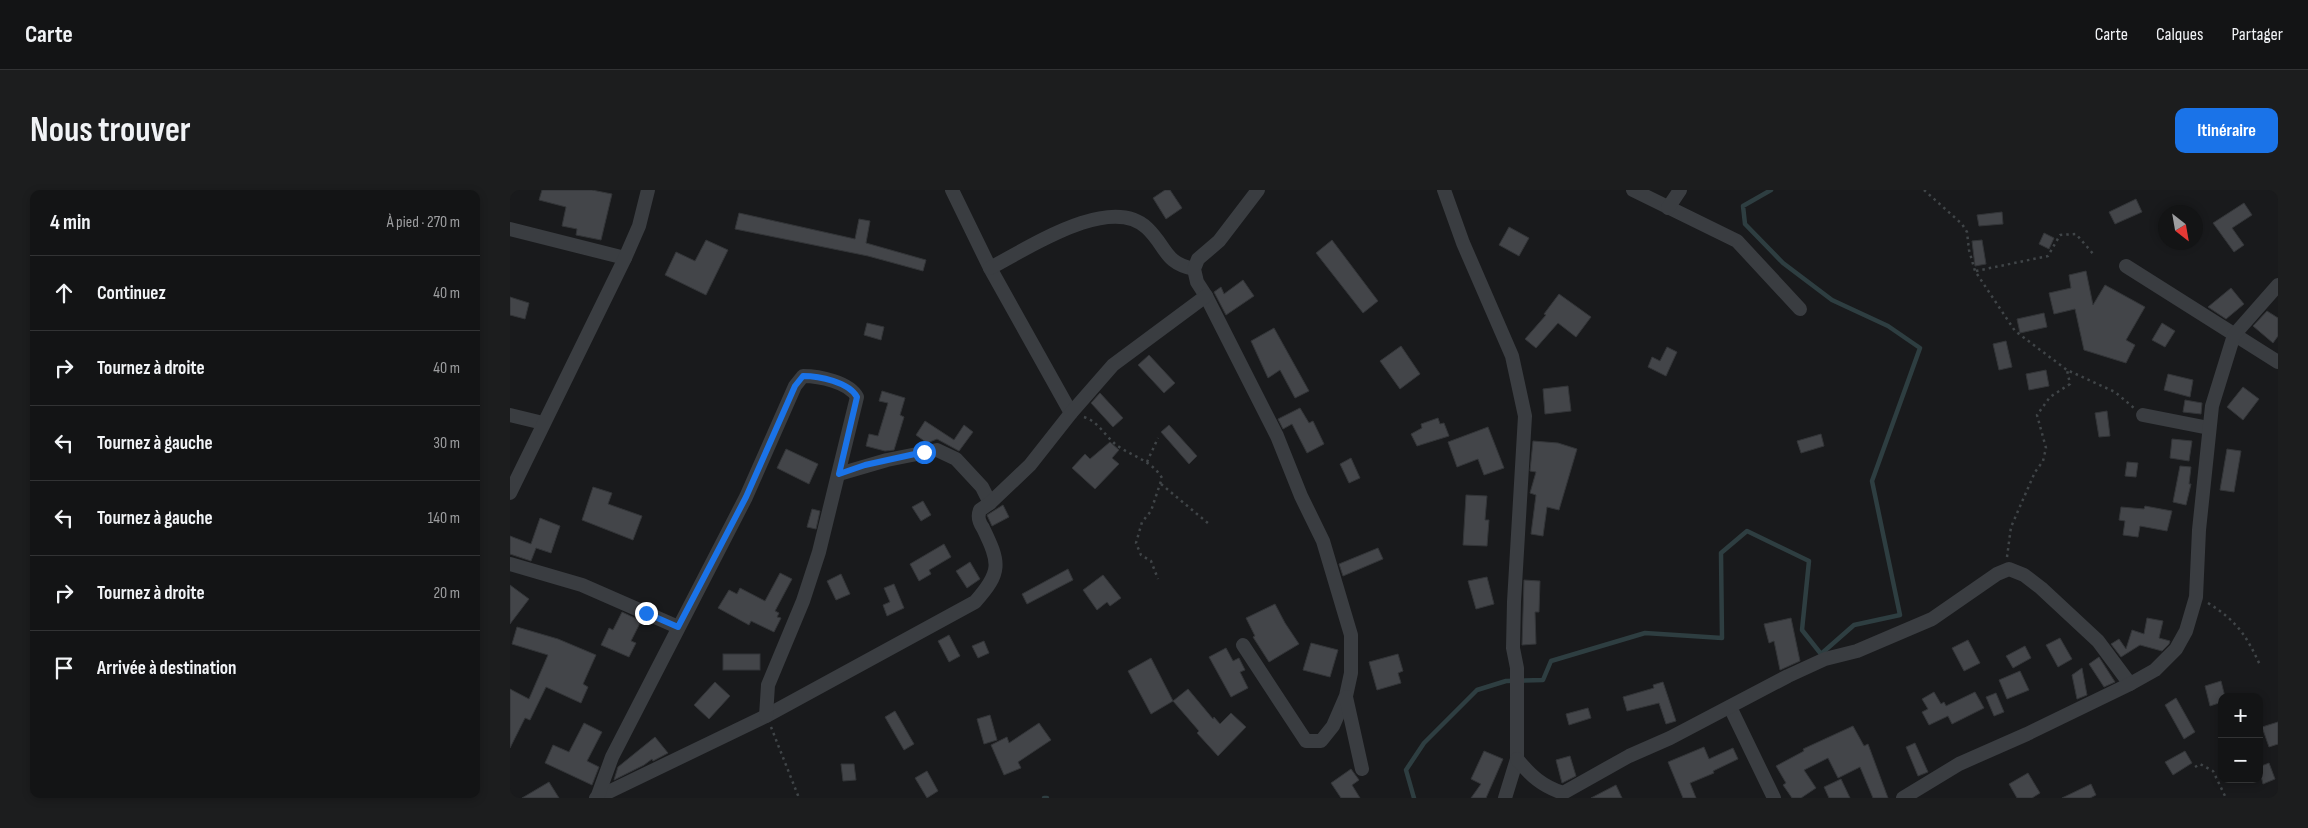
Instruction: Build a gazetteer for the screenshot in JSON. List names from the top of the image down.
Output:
{
  "north": "bottom right",
  "page": {
    "header": "Carte",
    "nav": ["Carte", "Calques", "Partager"],
    "buttons": "Itinéraire",
    "title": "Nous trouver",
    "heading": ["4 min", "À pied · 270 m"],
    "list": [
      ["Continuez", "40 m"],
      ["Tournez à droite", "40 m"],
      ["Tournez à gauche", "30 m"],
      ["Tournez à gauche", "140 m"],
      ["Tournez à droite", "20 m"],
      "Arrivée à destination"
    ],
    "map_buttons": ["+", "−"]
  }
}
